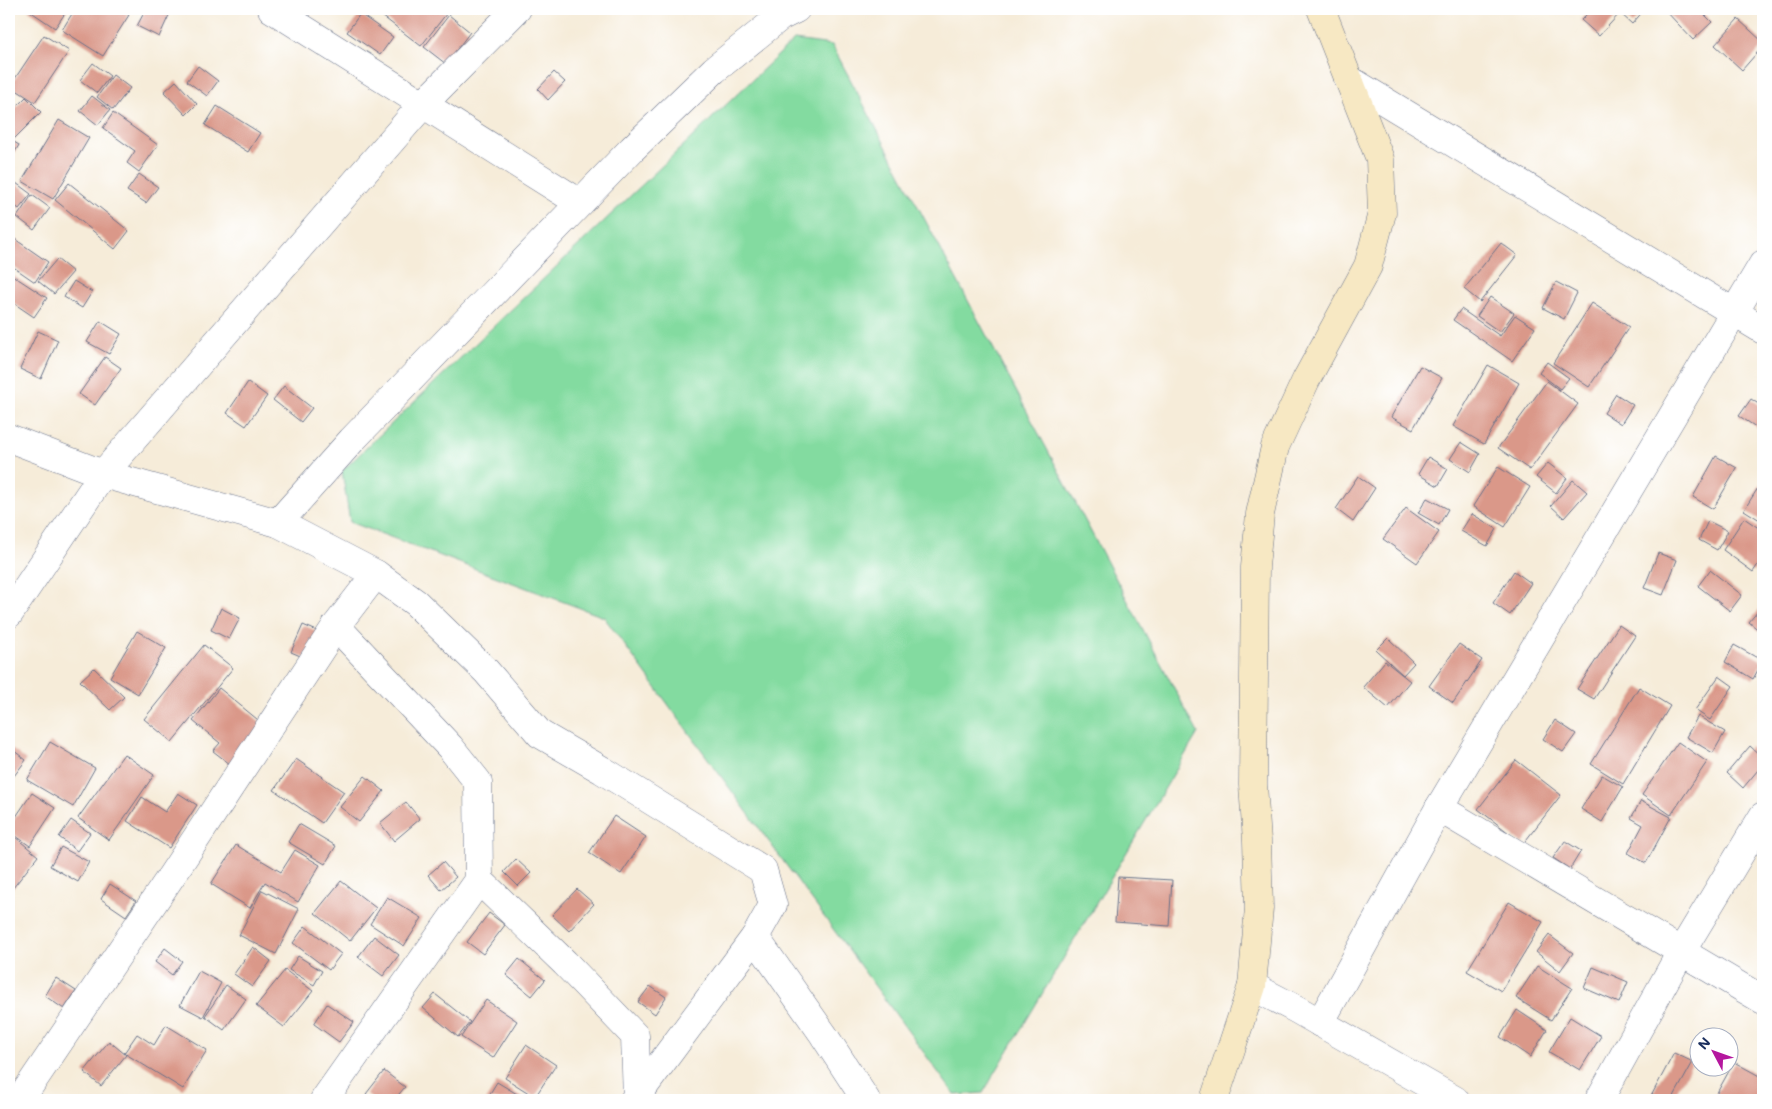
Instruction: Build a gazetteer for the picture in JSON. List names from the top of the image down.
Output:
{
  "north": "top left"
}
